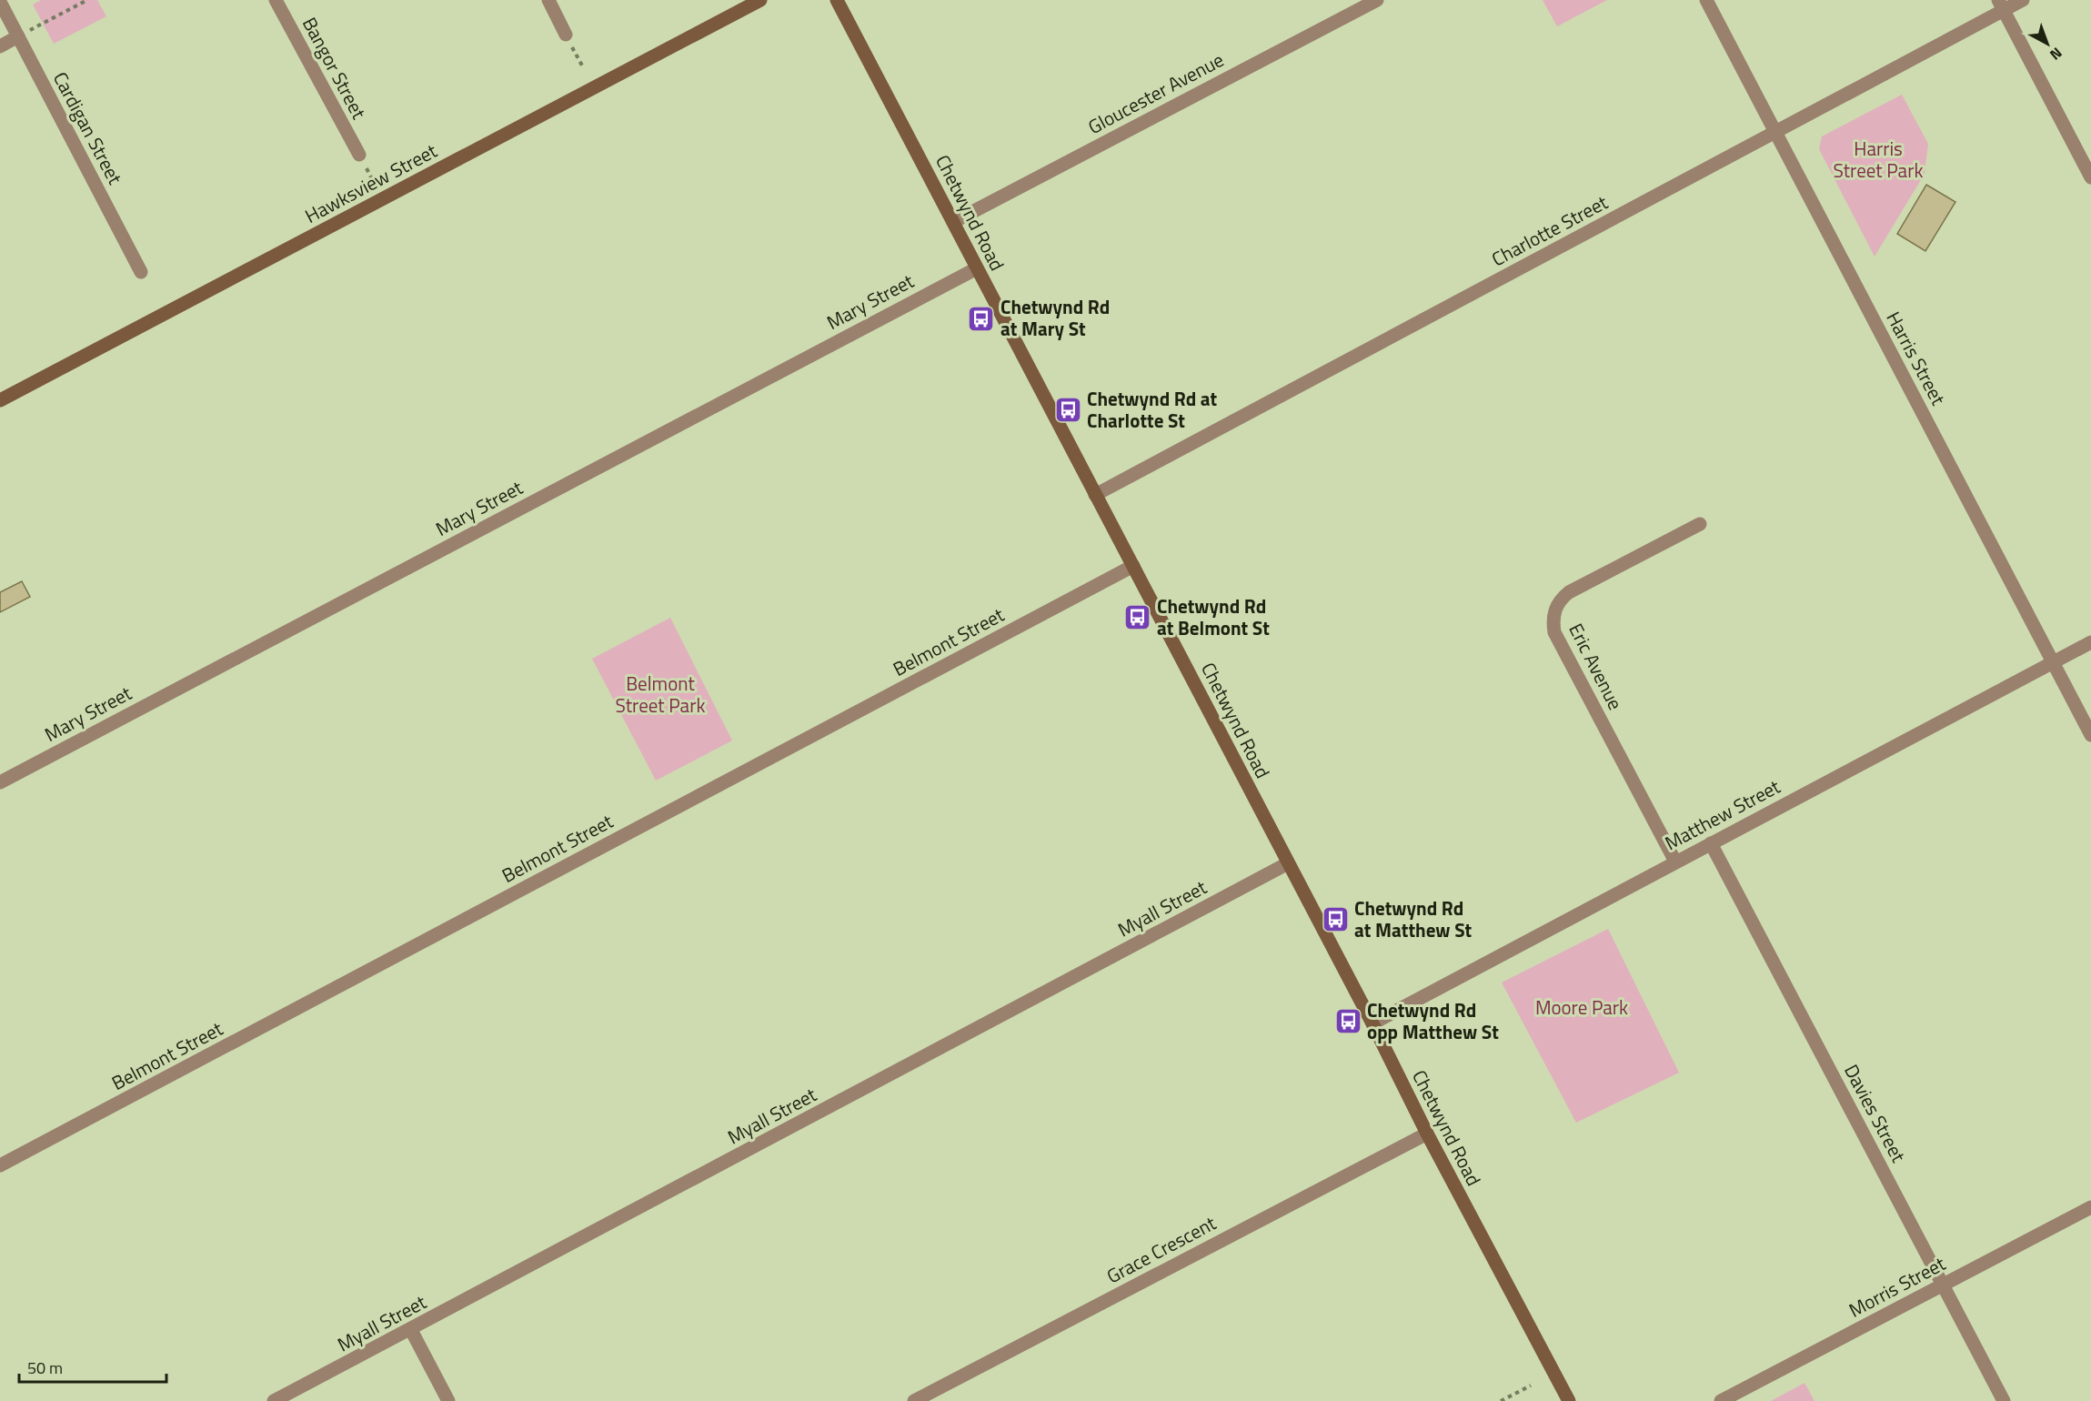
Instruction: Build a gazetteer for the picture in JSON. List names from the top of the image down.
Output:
{
  "streets": {
    "street": [
      "Bangor Street",
      "Gloucester Avenue",
      "Cardigan Street",
      "Hawksview Street",
      "Chetwynd Road",
      "Charlotte Street",
      "Mary Street",
      "Harris Street",
      "Belmont Street",
      "Eric Avenue",
      "Matthew Street",
      "Myall Street",
      "Davies Street",
      "Grace Crescent",
      "Morris Street"
    ]
  },
  "crossings": [
    ["Gloucester Avenue", "Chetwynd Road"],
    ["Chetwynd Road", "Charlotte Street"],
    ["Chetwynd Road", "Mary Street"],
    ["Chetwynd Road", "Belmont Street"],
    ["Chetwynd Road", "Matthew Street"],
    ["Chetwynd Road", "Myall Street"],
    ["Chetwynd Road", "Grace Crescent"],
    ["Charlotte Street", "Harris Street"],
    ["Harris Street", "Matthew Street"],
    ["Eric Avenue", "Matthew Street"],
    ["Matthew Street", "Davies Street"],
    ["Davies Street", "Morris Street"]
  ],
  "parks": ["Harris Street Park", "Belmont Street Park", "Moore Park"],
  "places": {
    "bus stop": [
      "Chetwynd Rd at Mary St",
      "Chetwynd Rd at Charlotte St",
      "Chetwynd Rd at Belmont St",
      "Chetwynd Rd at Matthew St",
      "Chetwynd Rd opp Matthew St"
    ]
  },
  "scale_bar": "50 m",
  "north": "bottom right"
}
